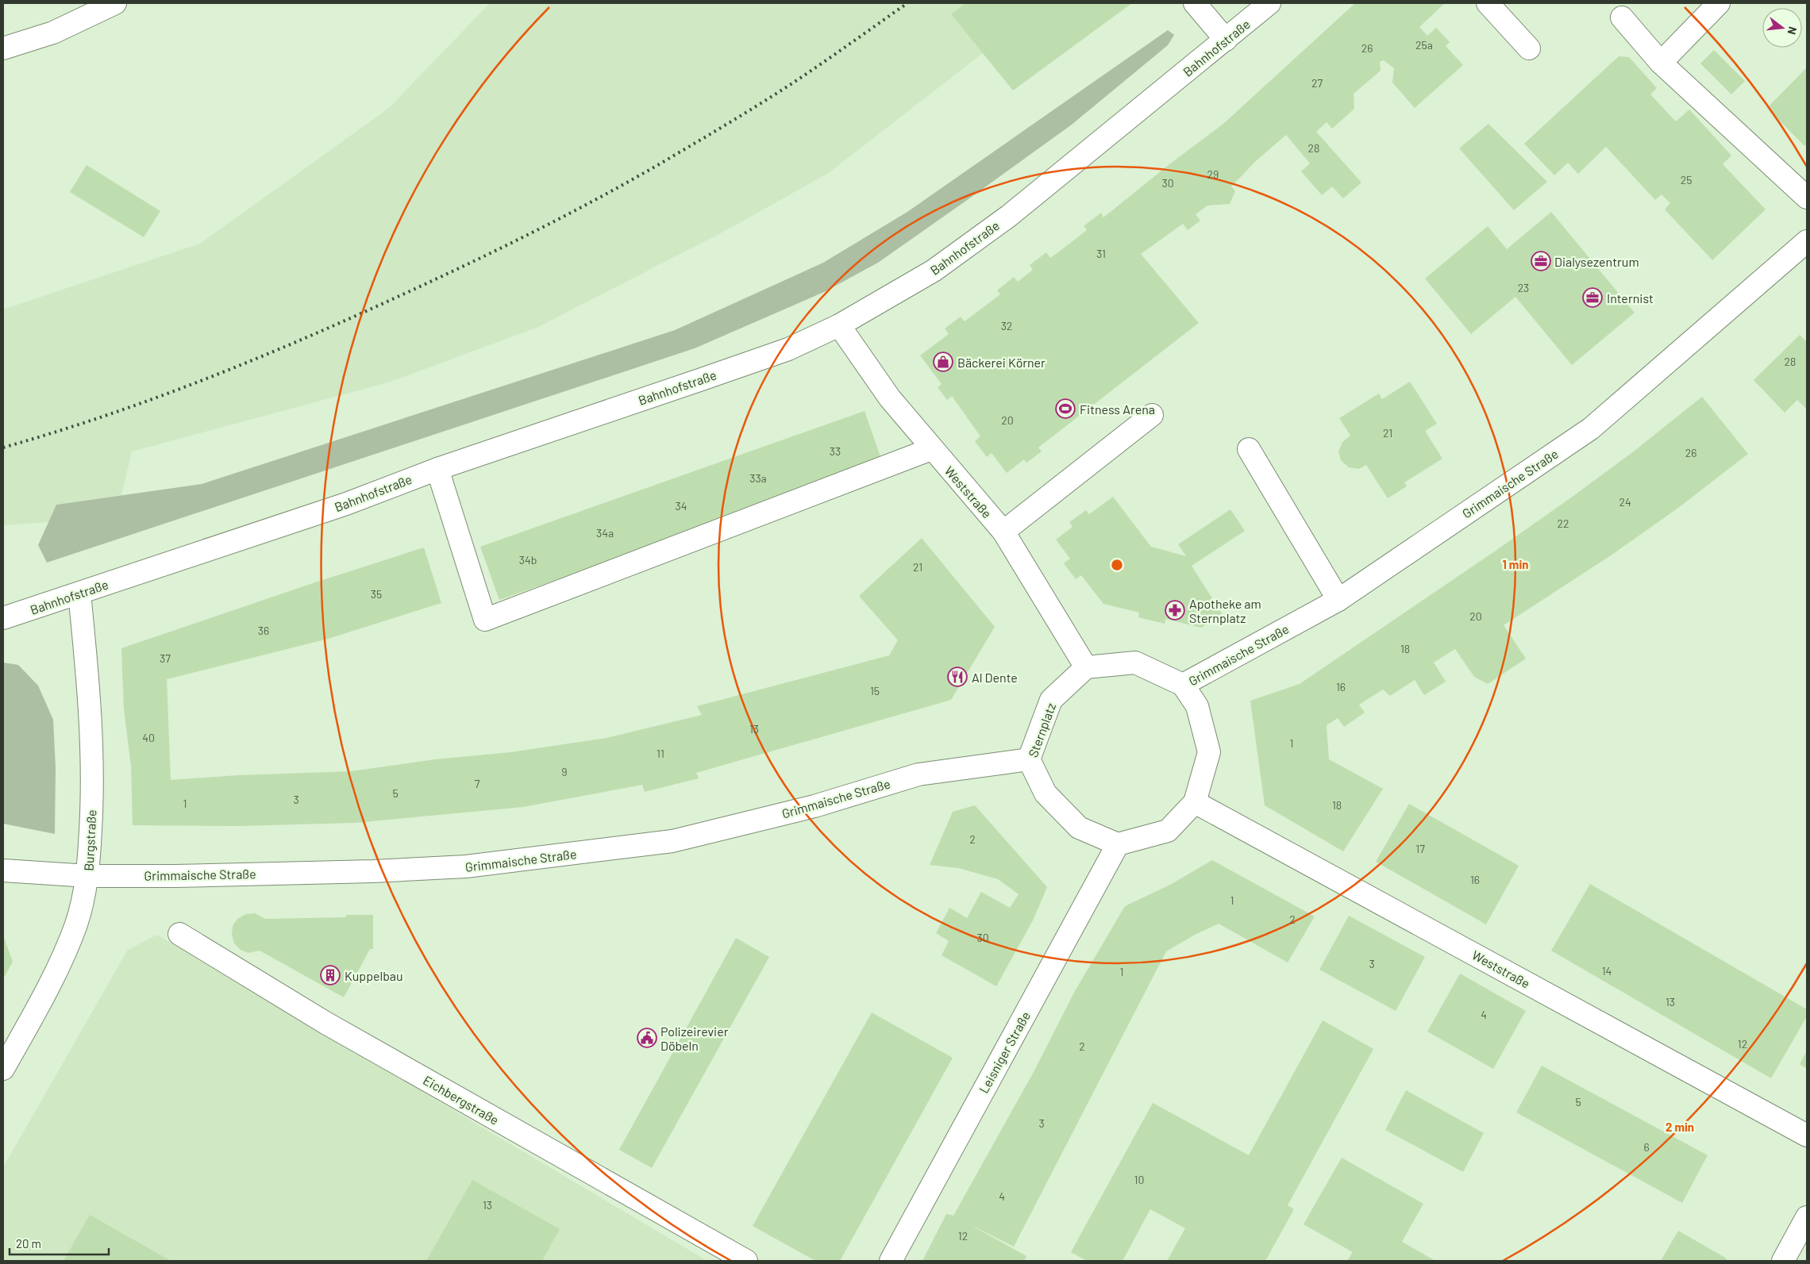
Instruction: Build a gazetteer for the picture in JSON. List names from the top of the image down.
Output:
{
  "streets": {
    "street": [
      "Bahnhofstraße",
      "Grimmaische Straße",
      "Weststraße",
      "Sternplatz",
      "Burgstraße",
      "Leisniger Straße",
      "Eichbergstraße"
    ]
  },
  "crossings": [
    ["Bahnhofstraße", "Weststraße"],
    ["Bahnhofstraße", "Burgstraße"],
    ["Grimmaische Straße", "Sternplatz"],
    ["Grimmaische Straße", "Burgstraße"],
    ["Weststraße", "Sternplatz"],
    ["Sternplatz", "Leisniger Straße"]
  ],
  "places": {
    "office": ["Dialysezentrum", "Internist"],
    "shop": ["Bäckerei Körner"],
    "sports": ["Fitness Arena"],
    "pharmacy": ["Apotheke am Sternplatz"],
    "restaurant": ["Al Dente"],
    "building": ["Kuppelbau"],
    "public building": ["Polizeirevier Döbeln"]
  },
  "house_numbers": [
    "25a",
    "26",
    "27",
    "28",
    "29",
    "25",
    "30",
    "31",
    "23",
    "32",
    "28",
    "20",
    "21",
    "33",
    "26",
    "33a",
    "24",
    "34",
    "22",
    "34a",
    "34b",
    "21",
    "35",
    "20",
    "36",
    "18",
    "37",
    "16",
    "15",
    "13",
    "40",
    "1",
    "11",
    "9",
    "7",
    "5",
    "3",
    "1",
    "18",
    "2",
    "17",
    "16",
    "1",
    "2",
    "30",
    "3",
    "14",
    "1",
    "13",
    "4",
    "12",
    "2",
    "5",
    "3",
    "6",
    "10",
    "4",
    "13",
    "12"
  ],
  "scale_bar": "20 m",
  "north": "right",
  "rings": ["1 min", "2 min"]
}
